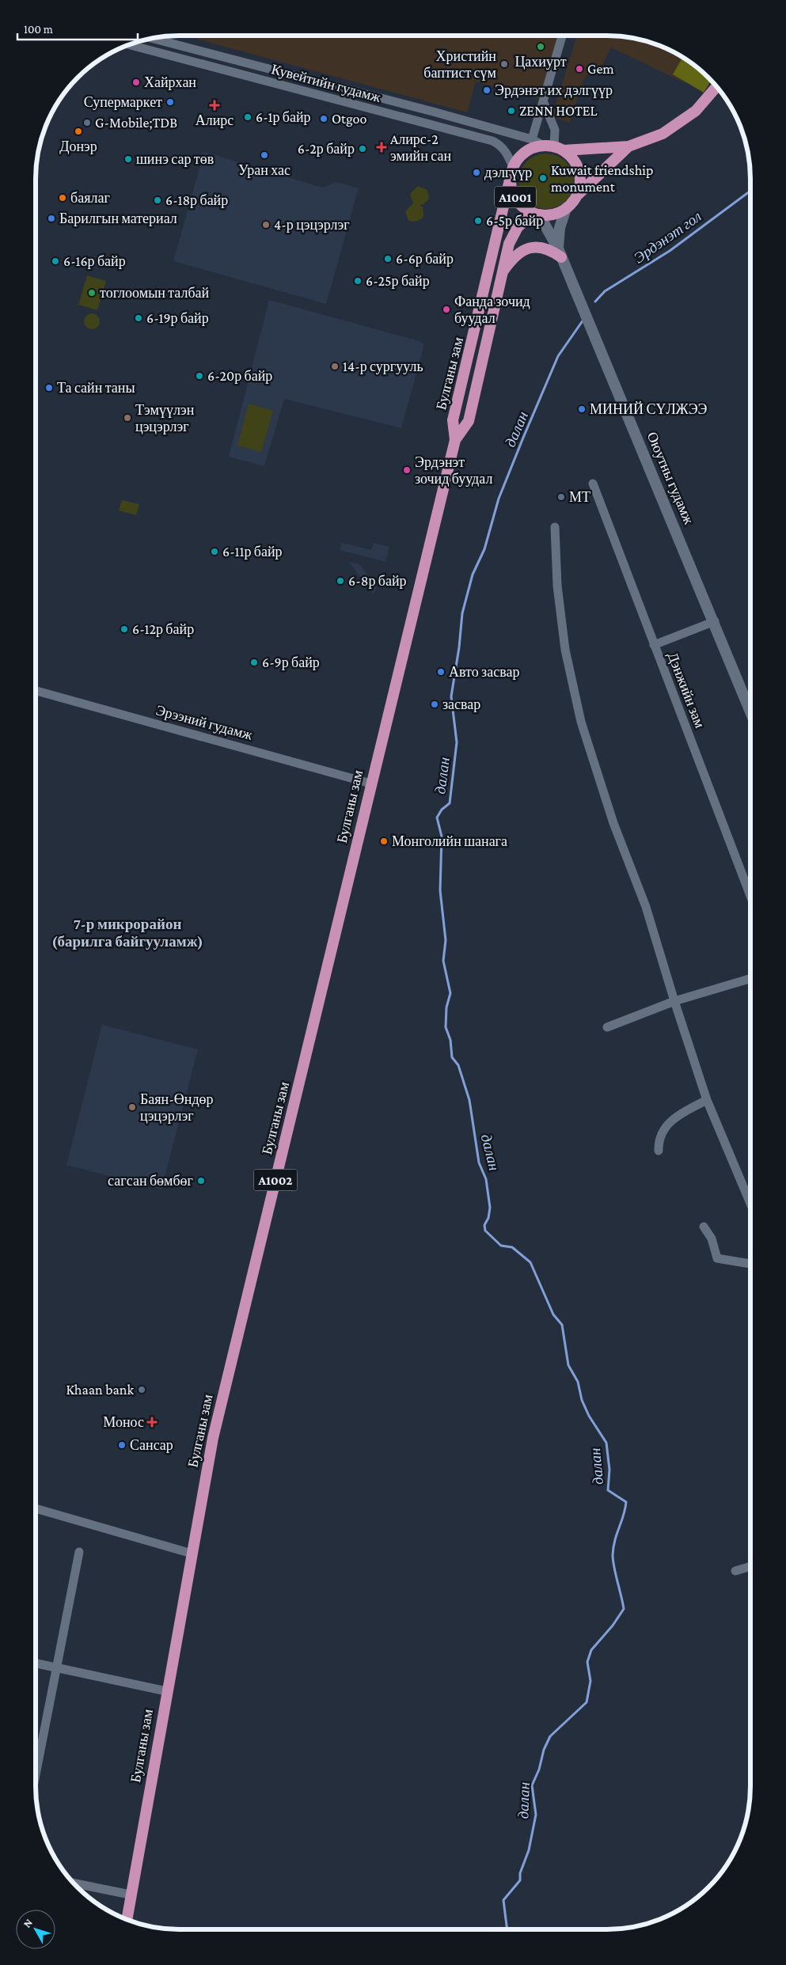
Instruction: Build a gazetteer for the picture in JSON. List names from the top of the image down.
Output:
{
  "streets": {
    "highway": ["A1001", "Булганы зам", "A1002"],
    "street": [
      "Кувейтийн гудамж",
      "Оюутны гудамж",
      "Дэнжийн зам",
      "Эрээний гудамж"
    ]
  },
  "crossings": [
    ["Кувейтийн гудамж", "A1001"],
    ["Кувейтийн гудамж", "Булганы зам"],
    ["Кувейтийн гудамж", "Оюутны гудамж"],
    ["A1001", "Булганы зам"],
    ["A1001", "Оюутны гудамж"],
    ["Булганы зам", "Оюутны гудамж"],
    ["Булганы зам", "Эрээний гудамж"]
  ],
  "districts": ["7-р микрорайон (барилга байгууламж)"],
  "water": ["Эрдэнэт гол", "далан"],
  "places": {
    "other": [
      "Цахиурт",
      "Христийн баптист сүм",
      "Gem",
      "Хайрхан",
      "Эрдэнэт их дэлгүүр",
      "Супермаркет",
      "ZENN HOTEL",
      "6-1р байр",
      "Otgoo",
      "G-Mobile;TDB",
      "Донэр",
      "6-2р байр",
      "Уран хас",
      "шинэ сар төв",
      "дэлгүүр",
      "Kuwait friendship monument",
      "баялаг",
      "6-18р байр",
      "Барилгын материал",
      "6-5р байр",
      "4-р цэцэрлэг",
      "6-6р байр",
      "6-16р байр",
      "6-25р байр",
      "тоглоомын талбай",
      "Фанда зочид буудал",
      "6-19р байр",
      "14-р сургууль",
      "6-20р байр",
      "Та сайн таны",
      "МИНИЙ СҮЛЖЭЭ",
      "Тэмүүлэн цэцэрлэг",
      "Эрдэнэт зочид буудал",
      "МТ",
      "6-11р байр",
      "6-8р байр",
      "6-12р байр",
      "6-9р байр",
      "Авто засвар",
      "засвар",
      "Монголийн шанага",
      "Баян-Өндөр цэцэрлэг",
      "сагсан бөмбөг",
      "Khaan bank",
      "Сансар"
    ],
    "health": ["Алирс", "Aлирс-2 эмийн сан", "Монос"]
  },
  "scale_bar": "100 m",
  "north": "top left"
}
